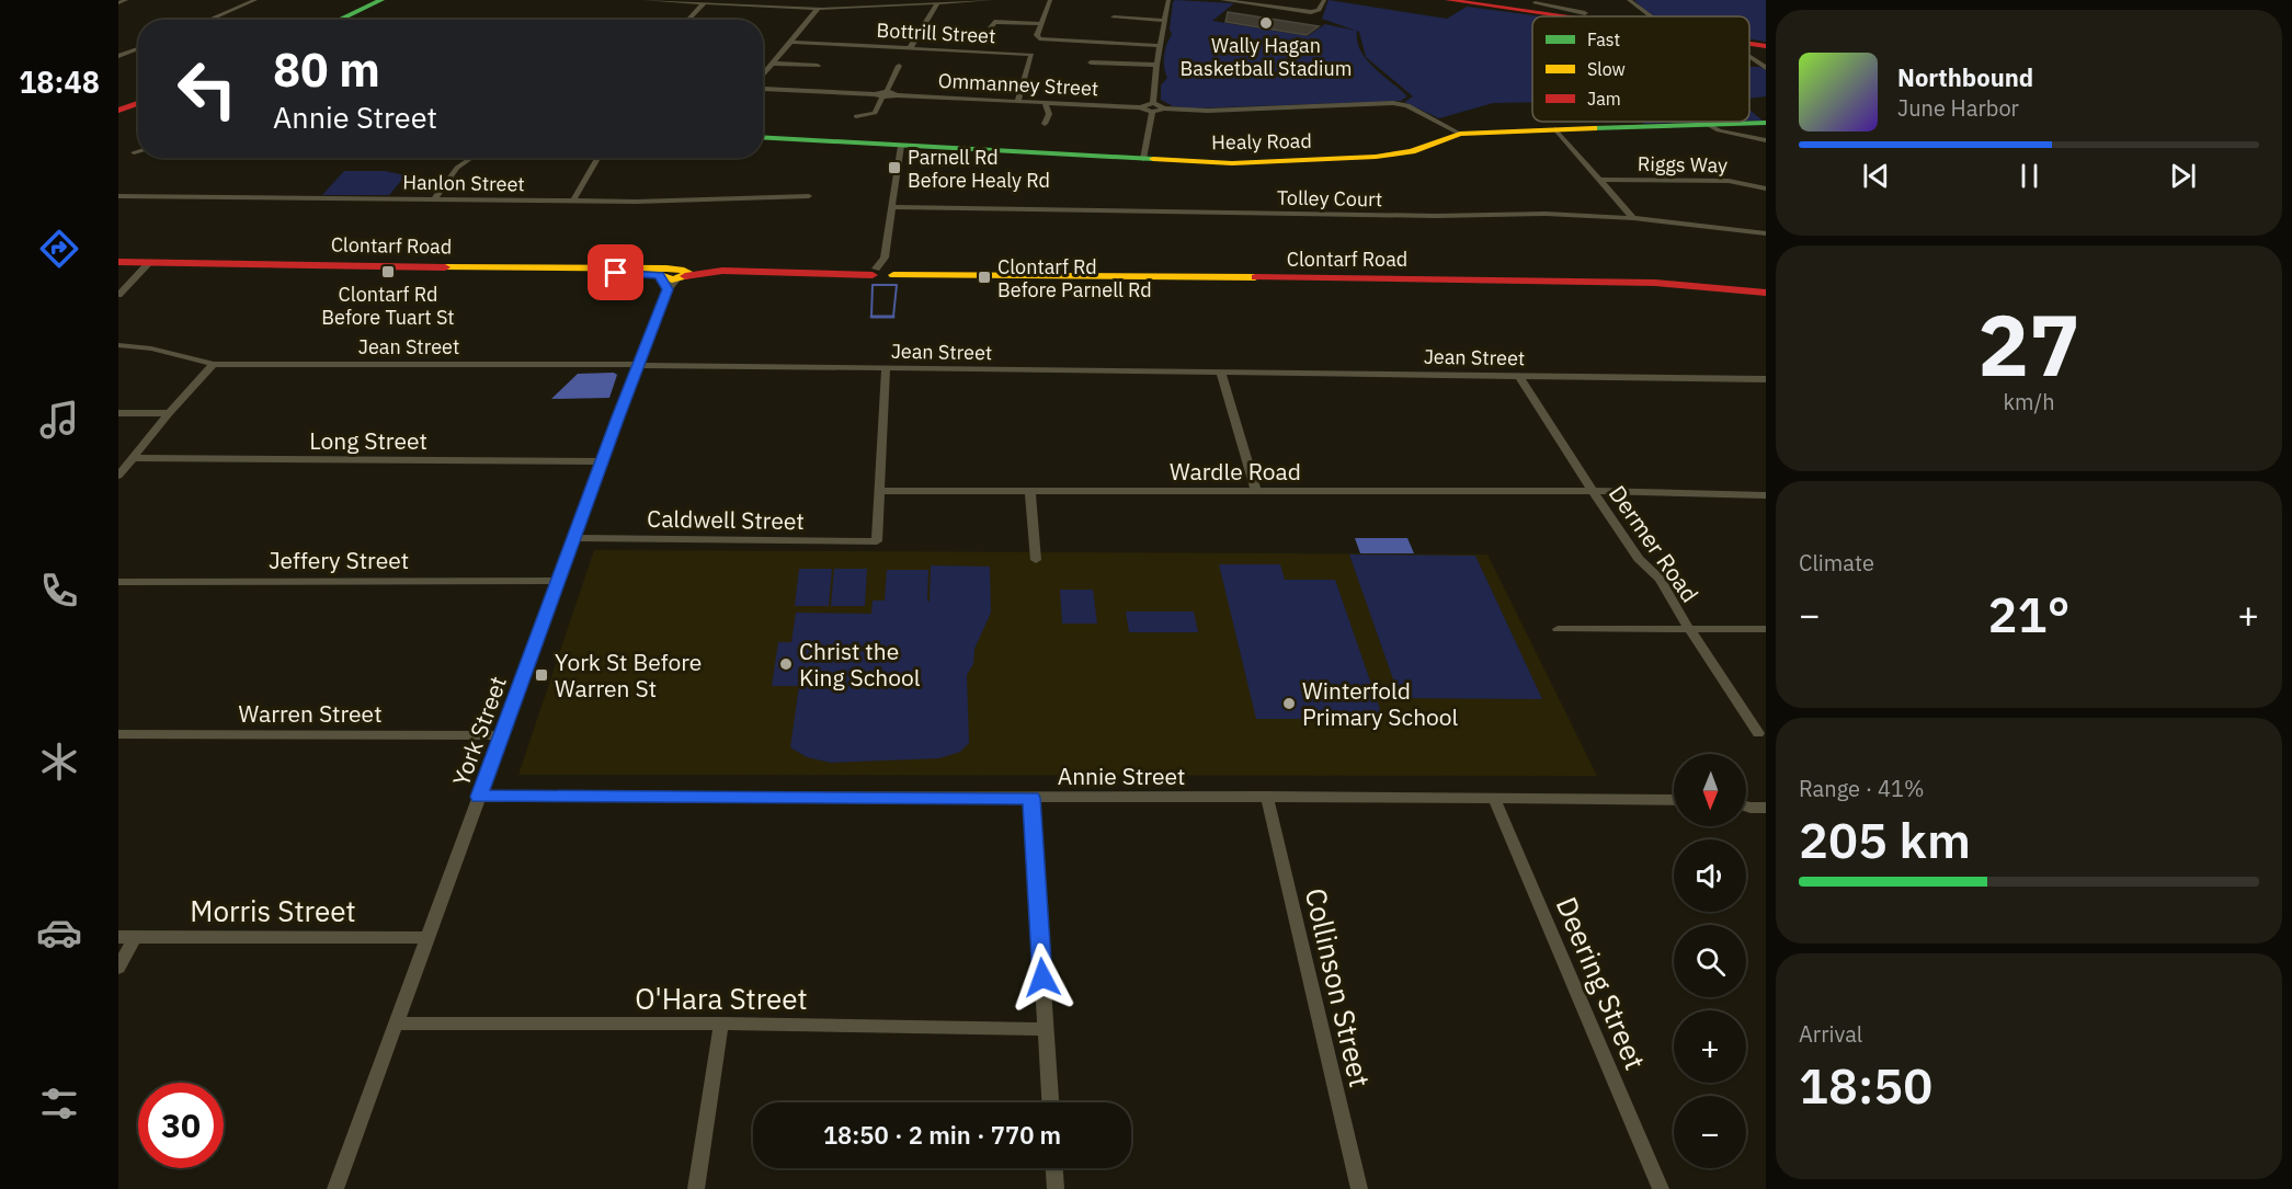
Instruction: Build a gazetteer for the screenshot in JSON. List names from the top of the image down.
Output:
{
  "streets": {
    "street": [
      "Bottrill Street",
      "Ommanney Street",
      "Healy Road",
      "Riggs Way",
      "Hanlon Street",
      "Tolley Court",
      "Clontarf Road",
      "Jean Street",
      "Long Street",
      "Wardle Road",
      "Caldwell Street",
      "Dermer Road",
      "Jeffery Street",
      "Warren Street",
      "York Street",
      "Annie Street",
      "Morris Street",
      "Deering Street",
      "Collinson Street",
      "O'Hara Street"
    ]
  },
  "crossings": [
    ["Bottrill Street", "Ommanney Street"],
    ["Clontarf Road", "York Street"],
    ["Jean Street", "Dermer Road"],
    ["Jean Street", "York Street"],
    ["Long Street", "York Street"],
    ["Wardle Road", "Caldwell Street"],
    ["Wardle Road", "Dermer Road"],
    ["Caldwell Street", "York Street"],
    ["Jeffery Street", "York Street"],
    ["Warren Street", "York Street"],
    ["York Street", "Annie Street"],
    ["York Street", "Morris Street"],
    ["York Street", "O'Hara Street"],
    ["Annie Street", "Deering Street"],
    ["Annie Street", "Collinson Street"]
  ],
  "places": {
    "other": ["Wally Hagan Basketball Stadium", "Christ the King School", "Winterfold Primary School"],
    "transit": [
      "Parnell Rd Before Healy Rd",
      "Clontarf Rd Before Tuart St",
      "Clontarf Rd Before Parnell Rd",
      "York St Before Warren St"
    ]
  },
  "legend": ["Fast", "Slow", "Jam"],
  "north": "bottom",
  "page": {
    "tabs": "18:48",
    "turn": ["80 m", "Annie Street"],
    "song": ["Northbound", "June Harbor"],
    "tile": [
      ["27", "km/h"],
      "Climate",
      ["Range · 41%", "205 km"],
      ["Arrival", "18:50"]
    ],
    "heat": ["−", "21°", "+"],
    "map_buttons": ["+", "−"],
    "limit": "30",
    "trip": "18:50 · 2 min · 770 m"
  }
}
